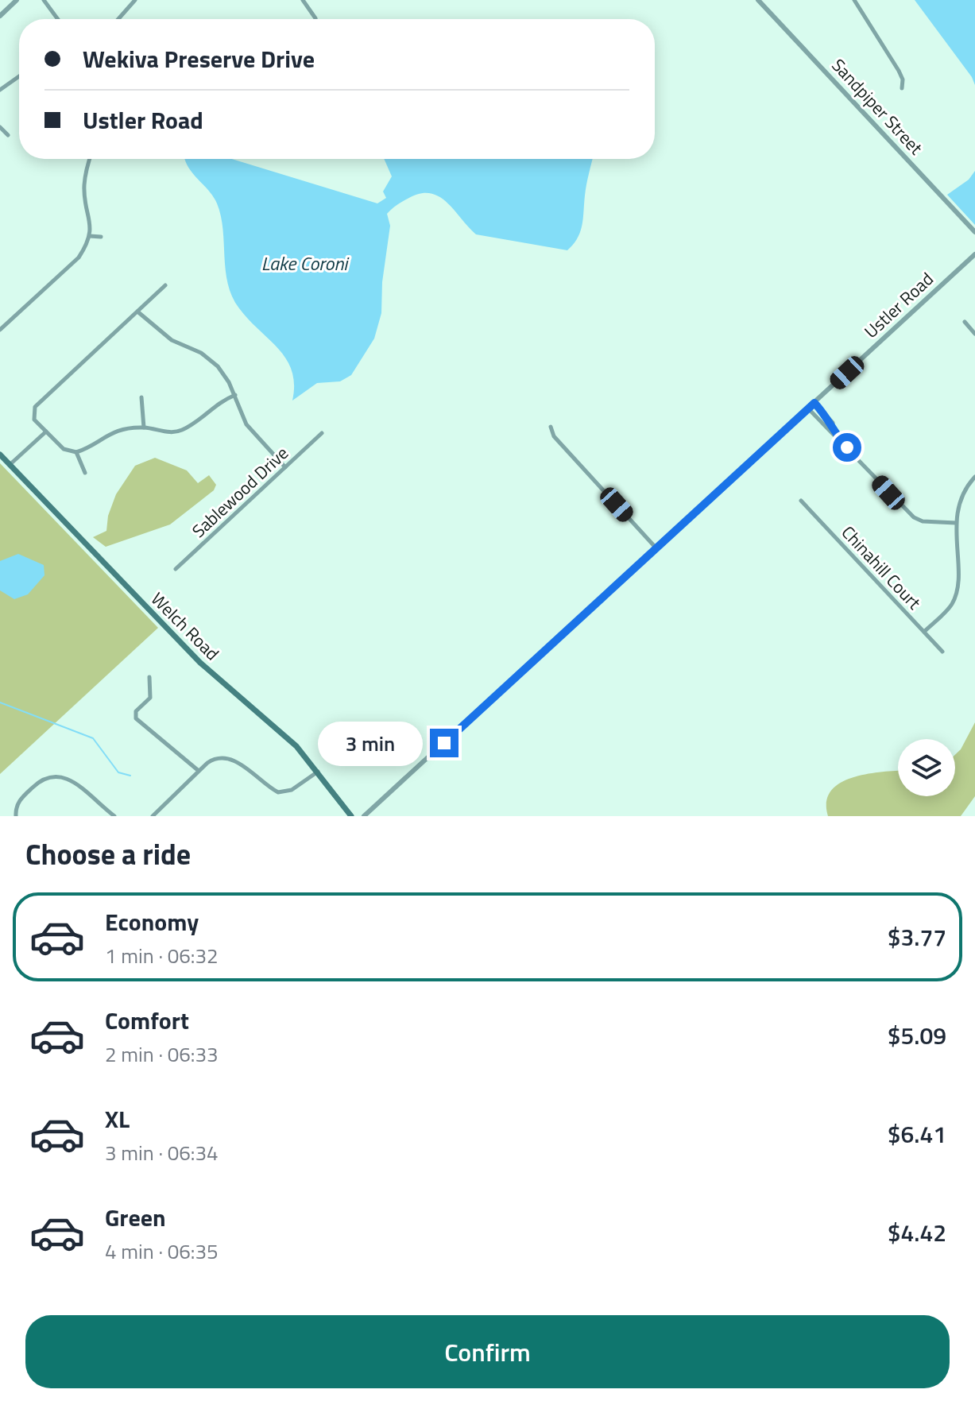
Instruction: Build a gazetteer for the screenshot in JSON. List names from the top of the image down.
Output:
{
  "streets": {
    "main road": ["Welch Road"],
    "street": [
      "Sandpiper Street",
      "Ustler Road",
      "Sablewood Drive",
      "Chinahill Court"
    ]
  },
  "water": ["Lake Coroni"],
  "page": {
    "banner": ["Wekiva Preserve Drive", "Ustler Road"],
    "bubble": "3 min",
    "heading": "Choose a ride",
    "list": [
      {
        "name": "Economy",
        "note": "1 min · 06:32",
        "value": "$3.77"
      },
      {
        "name": "Comfort",
        "note": "2 min · 06:33",
        "value": "$5.09"
      },
      {
        "name": "XL",
        "note": "3 min · 06:34",
        "value": "$6.41"
      },
      {
        "name": "Green",
        "note": "4 min · 06:35",
        "value": "$4.42"
      }
    ],
    "buttons": "Confirm"
  }
}
